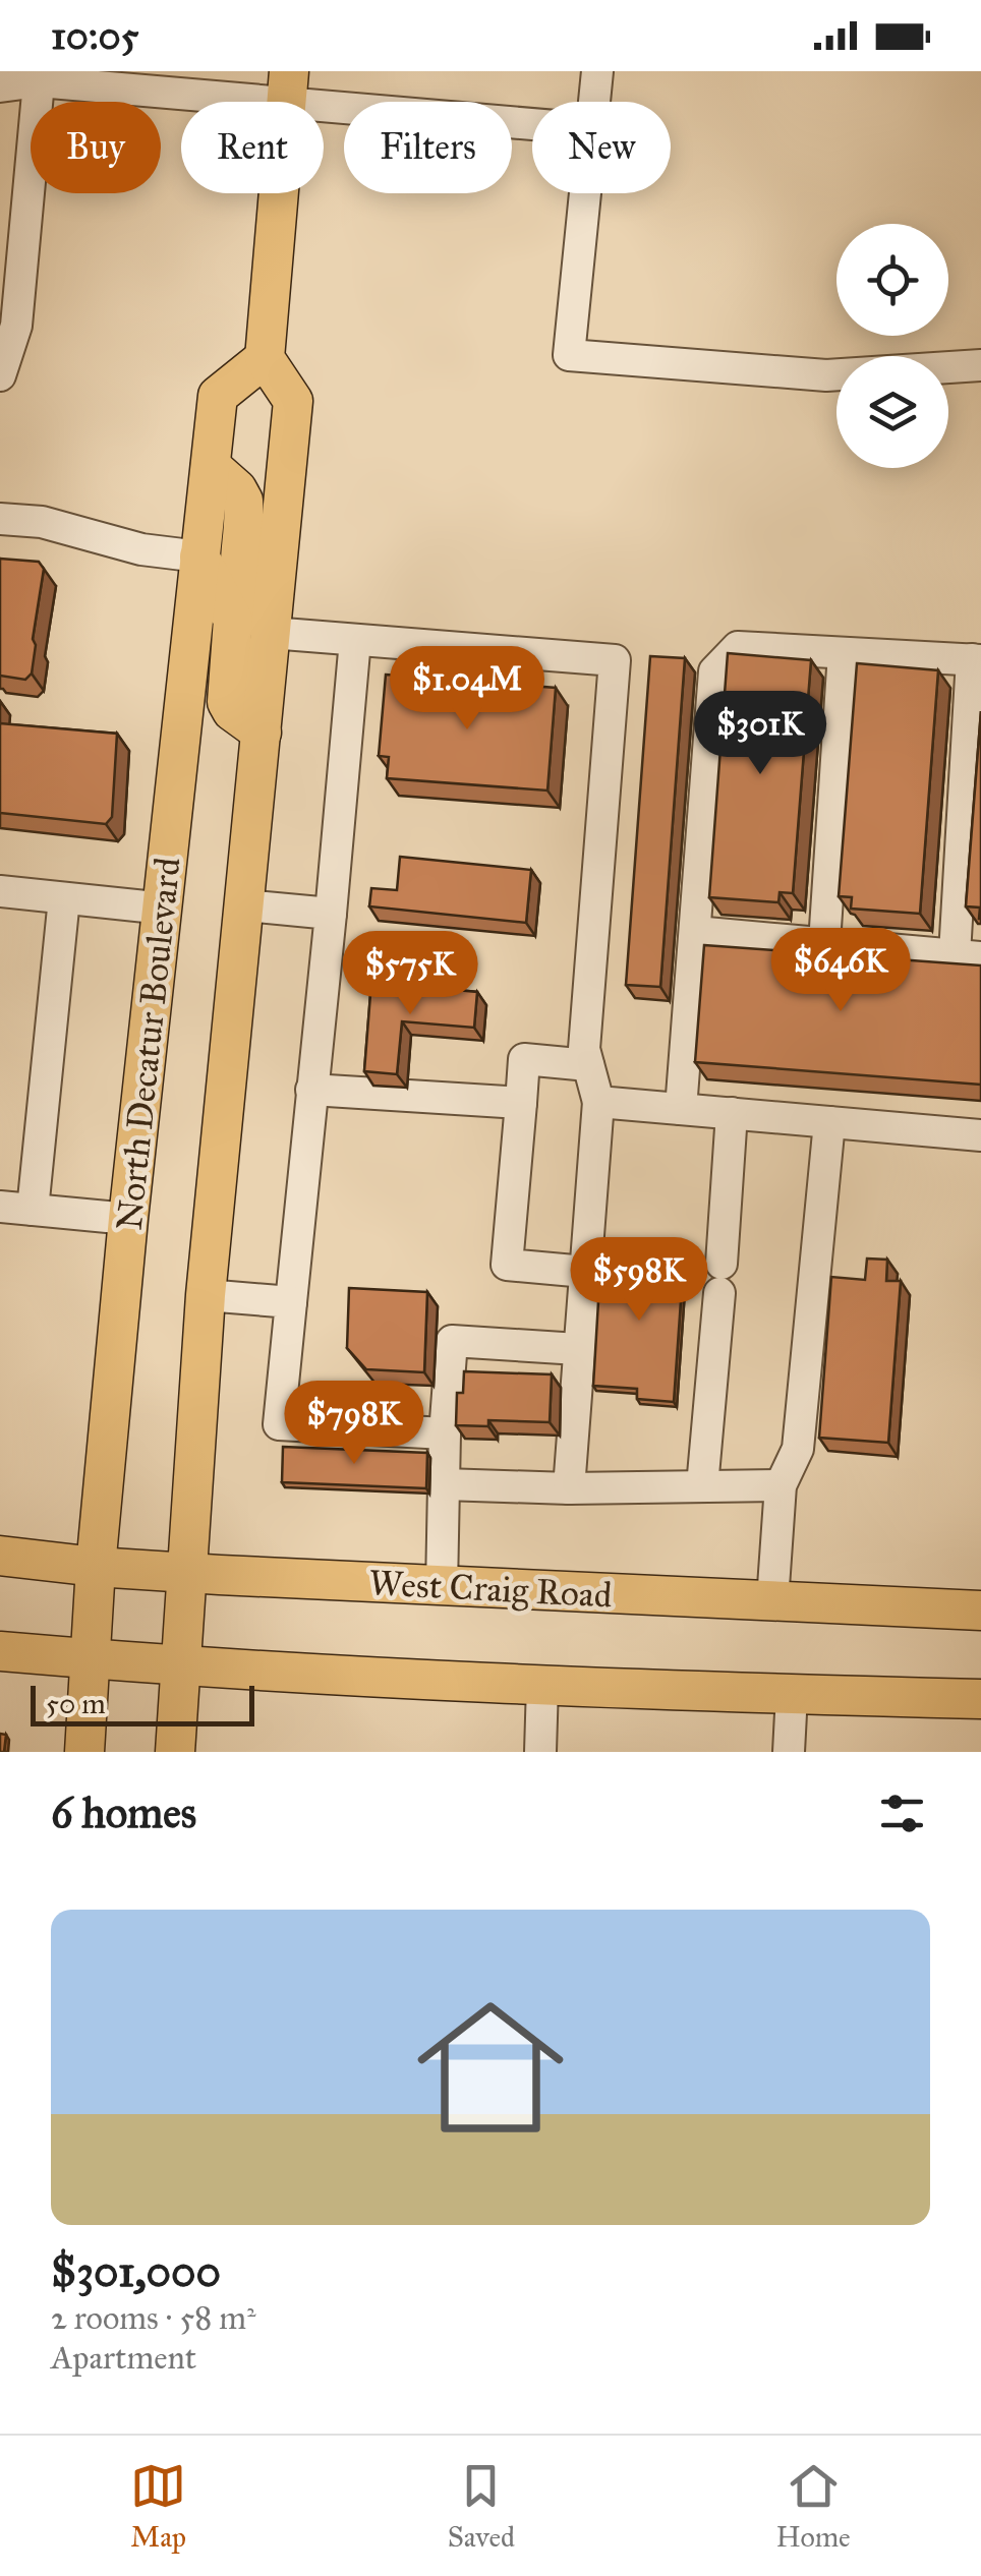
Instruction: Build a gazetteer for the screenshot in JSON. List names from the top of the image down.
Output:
{
  "streets": {
    "main road": ["North Decatur Boulevard", "West Craig Road"]
  },
  "crossings": [
    ["North Decatur Boulevard", "West Craig Road"]
  ],
  "scale_bar": "50 m",
  "page": {
    "status": "10:05",
    "chip": [
      "Buy",
      "Rent",
      "Filters",
      "New"
    ],
    "price": [
      "$1.04M",
      "$301K",
      "$646K",
      "$575K",
      "$598K",
      "$798K"
    ],
    "scale": "50 m",
    "heading": "6 homes",
    "list": [
      {
        "name": "$301,000",
        "note": "2 rooms · 58 m² · Apartment"
      }
    ],
    "tabs": ["Map", "Saved", "Home"]
  }
}
